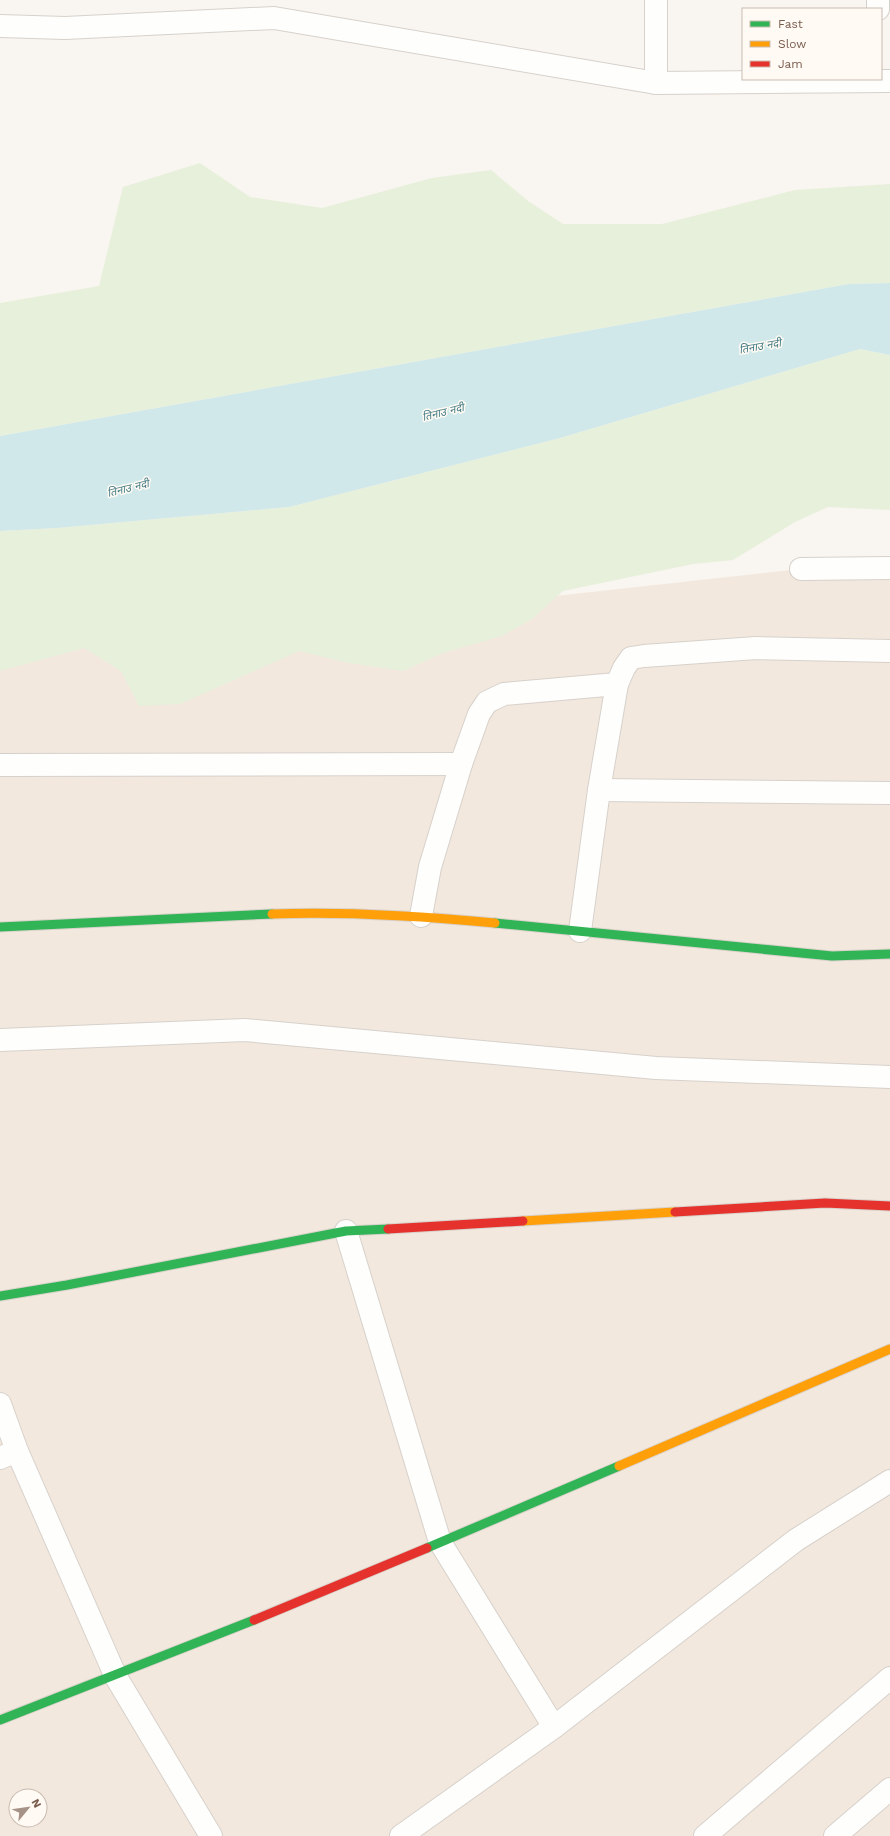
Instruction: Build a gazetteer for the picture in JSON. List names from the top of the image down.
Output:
{
  "water": ["तिनाउ नदी"],
  "legend": ["Fast", "Slow", "Jam"],
  "north": "top right"
}
